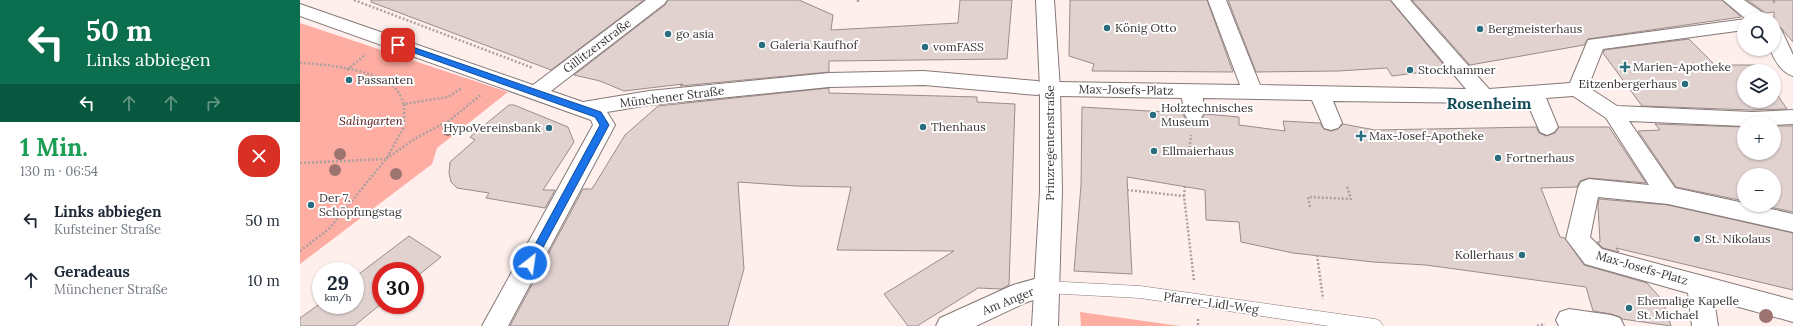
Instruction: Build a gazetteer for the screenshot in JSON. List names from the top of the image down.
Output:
{
  "streets": {
    "street": [
      "Gillitzerstraße",
      "Max-Josefs-Platz",
      "Münchener Straße",
      "Prinzregentenstraße",
      "Am Anger"
    ],
    "lane": ["Pfarrer-Lidl-Weg"]
  },
  "crossings": [
    ["Gillitzerstraße", "Münchener Straße"],
    ["Prinzregentenstraße", "Am Anger"],
    ["Prinzregentenstraße", "Pfarrer-Lidl-Weg"],
    ["Am Anger", "Pfarrer-Lidl-Weg"]
  ],
  "districts": ["Rosenheim"],
  "parks": ["Salingarten"],
  "places": {
    "other": [
      "König Otto",
      "Bergmeisterhaus",
      "go asia",
      "Galeria Kaufhof",
      "vomFASS",
      "Stockhammer",
      "Passanten",
      "Eitzenbergerhaus",
      "Holztechnisches Museum",
      "Thenhaus",
      "HypoVereinsbank",
      "Ellmaierhaus",
      "Fortnerhaus",
      "Der 7. Schöpfungstag",
      "St. Nikolaus",
      "Kollerhaus",
      "Ehemalige Kapelle St. Michael"
    ],
    "health": ["Marien-Apotheke", "Max-Josef-Apotheke"]
  },
  "page": {
    "turn": ["50 m", "Links abbiegen"],
    "map_buttons": ["+", "−"],
    "heading": ["1 Min.", "130 m · 06:54"],
    "list": [
      {
        "name": "Links abbiegen",
        "note": "Kufsteiner Straße",
        "value": "50 m"
      },
      {
        "name": "Geradeaus",
        "note": "Münchener Straße",
        "value": "10 m"
      }
    ],
    "speed": "29 km/h",
    "limit": "30"
  }
}
